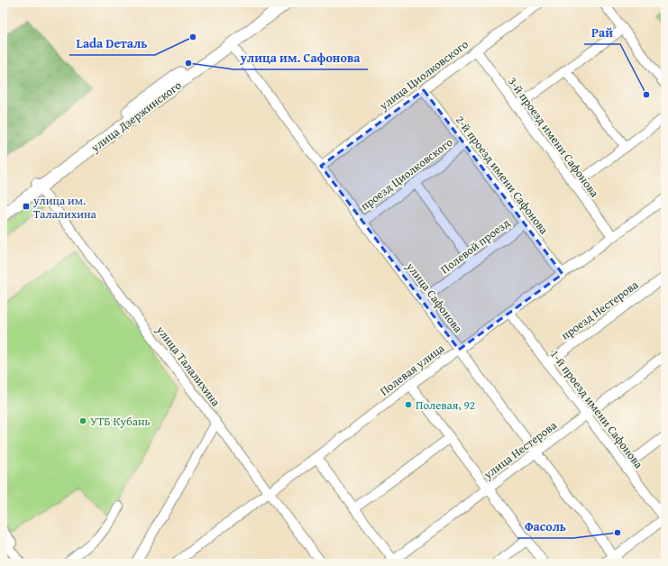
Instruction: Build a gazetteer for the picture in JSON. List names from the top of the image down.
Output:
{
  "streets": {
    "main road": ["улица Дзержинского"],
    "street": [
      "улица Циолковского",
      "3-й проезд имени Сафонова",
      "проезд Циолковского",
      "2-й проезд имени Сафонова",
      "Полевой проезд",
      "улица Сафонова",
      "проезд Нестерова",
      "улица Талалихина",
      "Полевая улица",
      "1-й проезд имени Сафонова",
      "улица Нестерова"
    ]
  },
  "crossings": [
    ["улица Циолковского", "3-й проезд имени Сафонова"],
    ["улица Циолковского", "2-й проезд имени Сафонова"],
    ["улица Циолковского", "улица Сафонова"],
    ["улица Дзержинского", "улица Сафонова"],
    ["улица Дзержинского", "улица Талалихина"],
    ["3-й проезд имени Сафонова", "Полевая улица"],
    ["проезд Циолковского", "2-й проезд имени Сафонова"],
    ["проезд Циолковского", "улица Сафонова"],
    ["2-й проезд имени Сафонова", "Полевой проезд"],
    ["2-й проезд имени Сафонова", "Полевая улица"],
    ["Полевой проезд", "улица Сафонова"],
    ["улица Сафонова", "Полевая улица"],
    ["улица Сафонова", "улица Нестерова"],
    ["проезд Нестерова", "1-й проезд имени Сафонова"],
    ["улица Талалихина", "Полевая улица"],
    ["Полевая улица", "1-й проезд имени Сафонова"],
    ["1-й проезд имени Сафонова", "улица Нестерова"]
  ],
  "places": {
    "other": [
      "Lada Dеталь",
      "улица им. Сафонова",
      "Рай",
      "Полевая, 92",
      "УТБ Кубань",
      "Фасоль"
    ],
    "transit": ["улица им. Талалихина"]
  }
}
